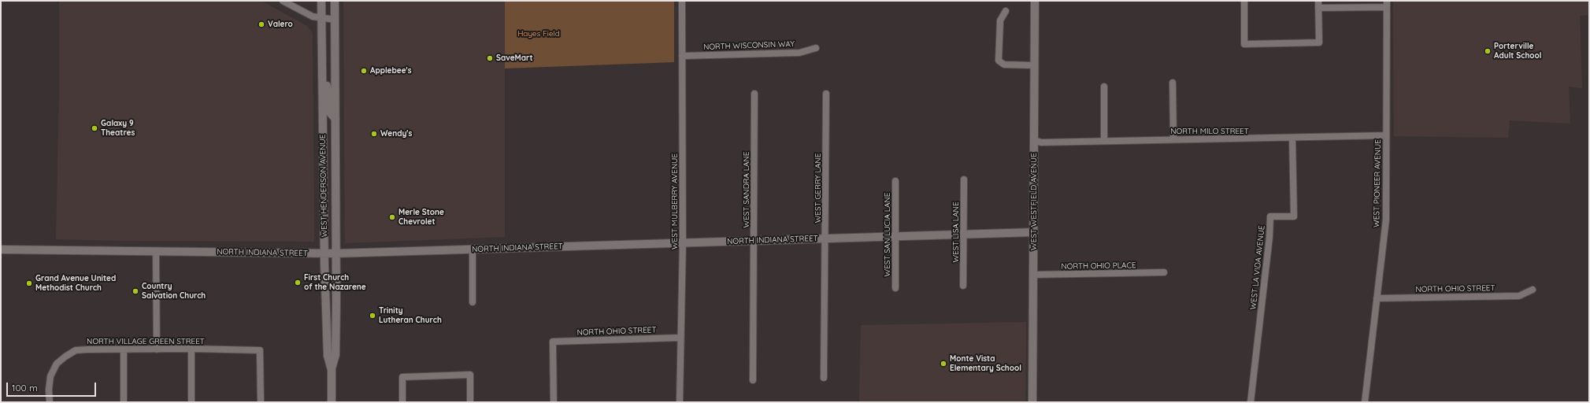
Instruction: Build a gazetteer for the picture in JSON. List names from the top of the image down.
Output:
{
  "streets": {
    "main road": ["WEST HENDERSON AVENUE", "WEST WESTFIELD AVENUE", "NORTH INDIANA STREET"],
    "street": [
      "NORTH WISCONSIN WAY",
      "NORTH MILO STREET",
      "WEST PIONEER AVENUE",
      "WEST GERRY LANE",
      "WEST SANDRA LANE",
      "WEST MULBERRY AVENUE",
      "WEST LISA LANE",
      "WEST SAN LUCIA LANE",
      "NORTH OHIO PLACE",
      "WEST LA VIDA AVENUE",
      "NORTH OHIO STREET",
      "NORTH VILLAGE GREEN STREET"
    ]
  },
  "crossings": [
    ["NORTH WISCONSIN WAY", "WEST MULBERRY AVENUE"],
    ["NORTH MILO STREET", "WEST PIONEER AVENUE"],
    ["NORTH MILO STREET", "WEST WESTFIELD AVENUE"],
    ["NORTH MILO STREET", "WEST LA VIDA AVENUE"],
    ["WEST PIONEER AVENUE", "NORTH OHIO STREET"],
    ["WEST HENDERSON AVENUE", "NORTH INDIANA STREET"],
    ["WEST GERRY LANE", "NORTH INDIANA STREET"],
    ["WEST SANDRA LANE", "NORTH INDIANA STREET"],
    ["WEST MULBERRY AVENUE", "NORTH INDIANA STREET"],
    ["WEST MULBERRY AVENUE", "NORTH OHIO STREET"],
    ["WEST WESTFIELD AVENUE", "NORTH INDIANA STREET"],
    ["WEST WESTFIELD AVENUE", "NORTH OHIO PLACE"],
    ["WEST LISA LANE", "NORTH INDIANA STREET"],
    ["WEST SAN LUCIA LANE", "NORTH INDIANA STREET"]
  ],
  "parks": ["Hayes Field"],
  "places": [
    "Valero",
    "Porterville Adult School",
    "SaveMart",
    "Applebee's",
    "Galaxy 9 Theatres",
    "Wendy's",
    "Merle Stone Chevrolet",
    "First Church of the Nazarene",
    "Grand Avenue United Methodist Church",
    "Country Salvation Church",
    "Trinity Lutheran Church",
    "Monte Vista Elementary School"
  ],
  "scale_bar": "100 m"
}
